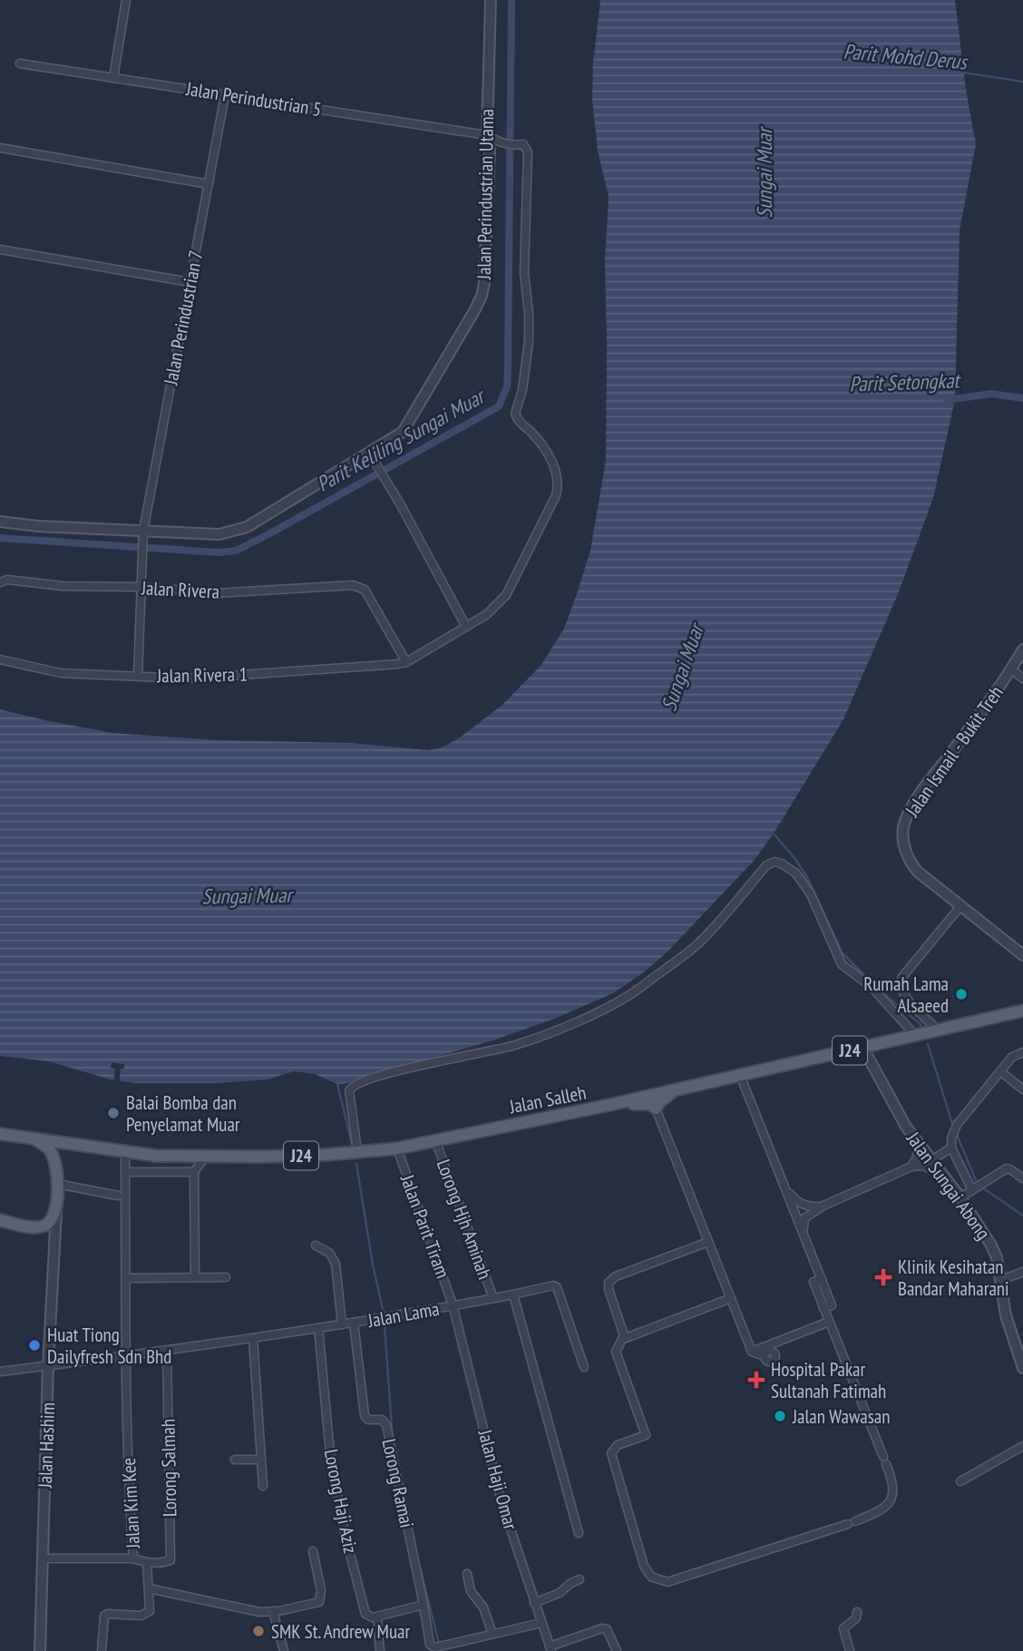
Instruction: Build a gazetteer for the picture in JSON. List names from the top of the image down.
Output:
{
  "streets": {
    "main road": ["J24", "Jalan Salleh"],
    "street": [
      "Jalan Perindustrian 5",
      "Jalan Perindustrian Utama",
      "Jalan Perindustrian 7",
      "Jalan Rivera",
      "Jalan Rivera 1",
      "Jalan Ismail - Bukit Treh",
      "Jalan Sungai Abong",
      "Lorong Hjh Aminah",
      "Jalan Parit Tiram",
      "Jalan Lama",
      "Jalan Hashim",
      "Lorong Salmah",
      "Jalan Haji Omar",
      "Lorong Ramai",
      "Lorong Haji Aziz",
      "Jalan Kim Kee"
    ]
  },
  "crossings": [
    ["Jalan Perindustrian 5", "Jalan Perindustrian Utama"],
    ["Jalan Perindustrian 5", "Jalan Perindustrian 7"],
    ["Jalan Perindustrian Utama", "Jalan Perindustrian 7"],
    ["Jalan Perindustrian 7", "Jalan Rivera"],
    ["Jalan Perindustrian 7", "Jalan Rivera 1"],
    ["Jalan Rivera", "Jalan Rivera 1"],
    ["Jalan Salleh", "Jalan Sungai Abong"],
    ["Jalan Salleh", "Lorong Hjh Aminah"],
    ["Jalan Salleh", "Jalan Parit Tiram"],
    ["Jalan Salleh", "Jalan Kim Kee"],
    ["Lorong Hjh Aminah", "Jalan Lama"],
    ["Jalan Parit Tiram", "Jalan Lama"],
    ["Jalan Parit Tiram", "Jalan Haji Omar"],
    ["Jalan Lama", "Jalan Hashim"],
    ["Jalan Lama", "Lorong Salmah"],
    ["Jalan Lama", "Jalan Haji Omar"],
    ["Jalan Lama", "Lorong Ramai"],
    ["Jalan Lama", "Lorong Haji Aziz"],
    ["Jalan Lama", "Jalan Kim Kee"],
    ["Jalan Hashim", "Jalan Kim Kee"]
  ],
  "water": [
    "Parit Mohd Derus",
    "Sungai Muar",
    "Parit Setongkat",
    "Parit Keliling Sungai Muar"
  ],
  "places": {
    "other": [
      "Rumah Lama Alsaeed",
      "Balai Bomba dan Penyelamat Muar",
      "Huat Tiong Dailyfresh Sdn Bhd",
      "Jalan Wawasan",
      "SMK St. Andrew Muar"
    ],
    "health": ["Klinik Kesihatan Bandar Maharani", "Hospital Pakar Sultanah Fatimah"]
  }
}
